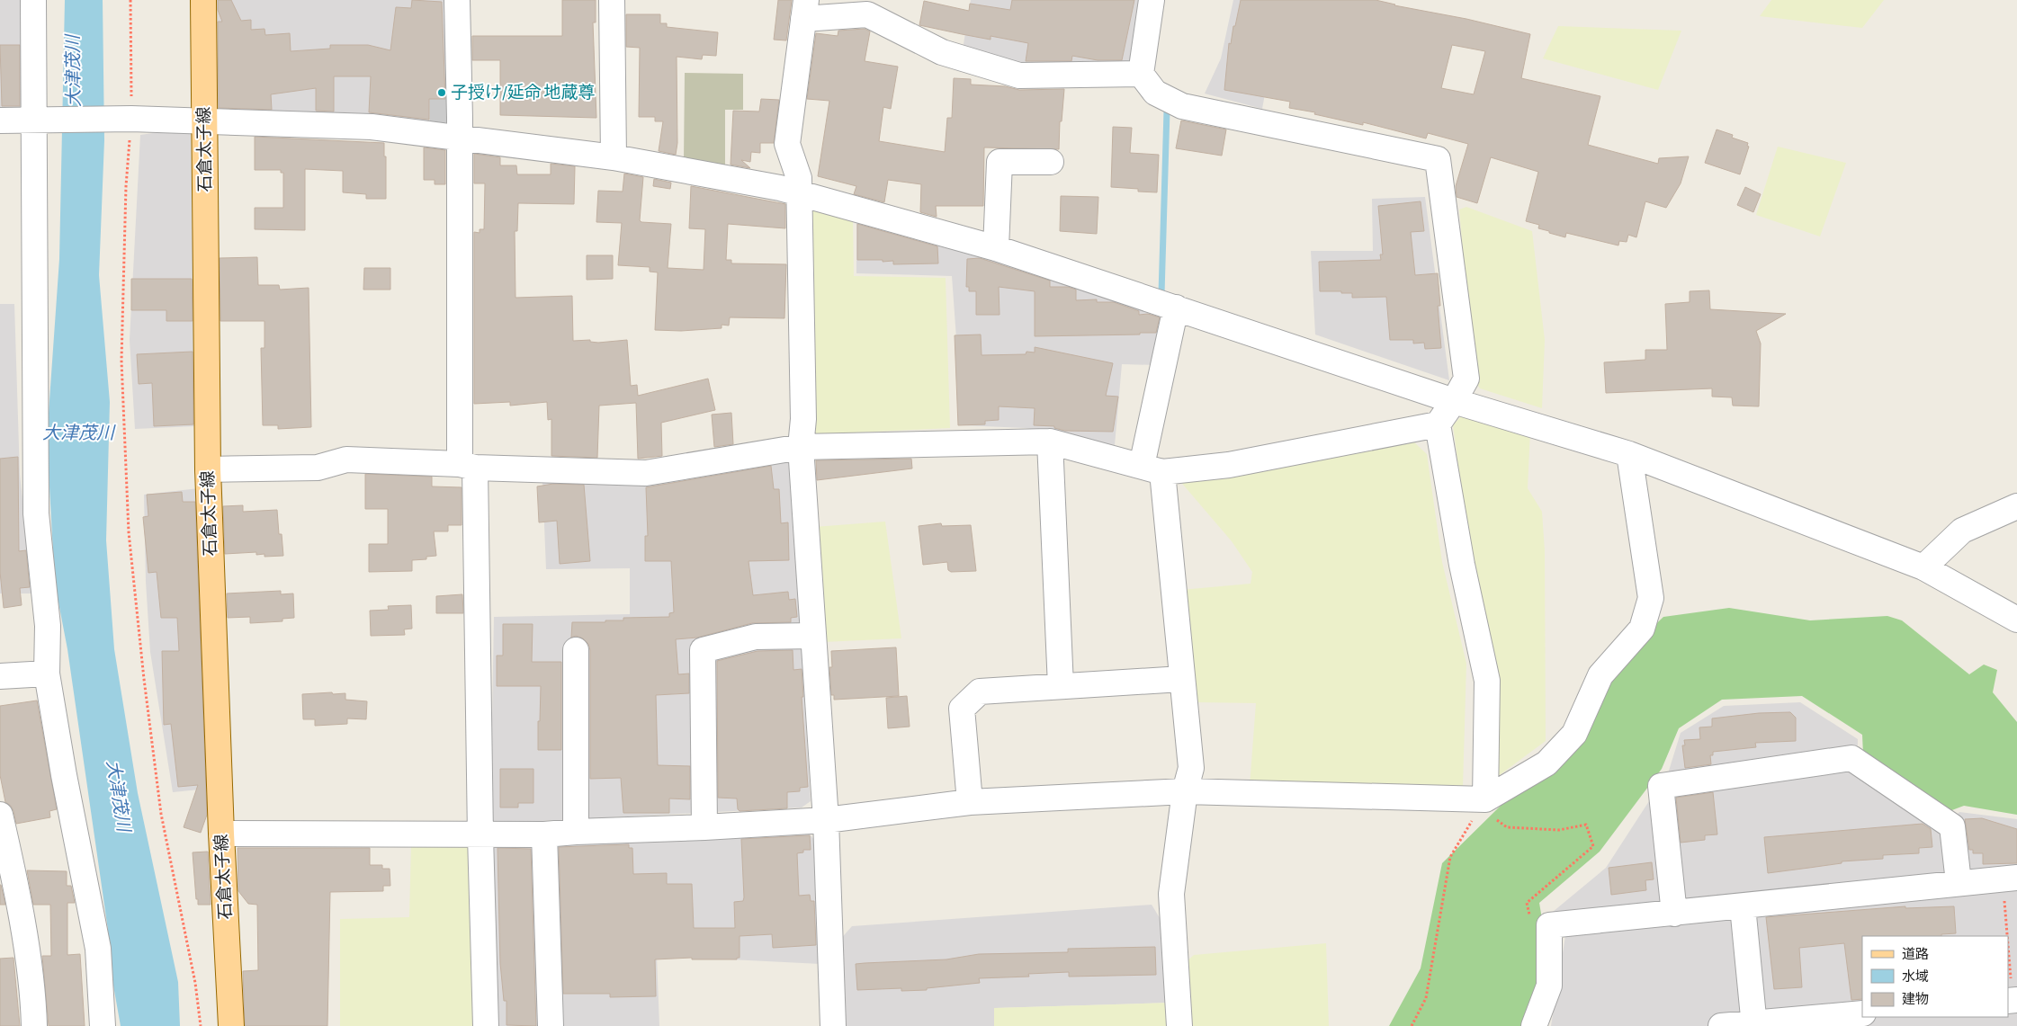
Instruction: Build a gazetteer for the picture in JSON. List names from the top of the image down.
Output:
{
  "streets": {
    "main road": ["石倉太子線"]
  },
  "water": ["大津茂川"],
  "places": ["子授け/延命 地蔵尊"],
  "legend": ["道路", "水域", "建物"]
}
